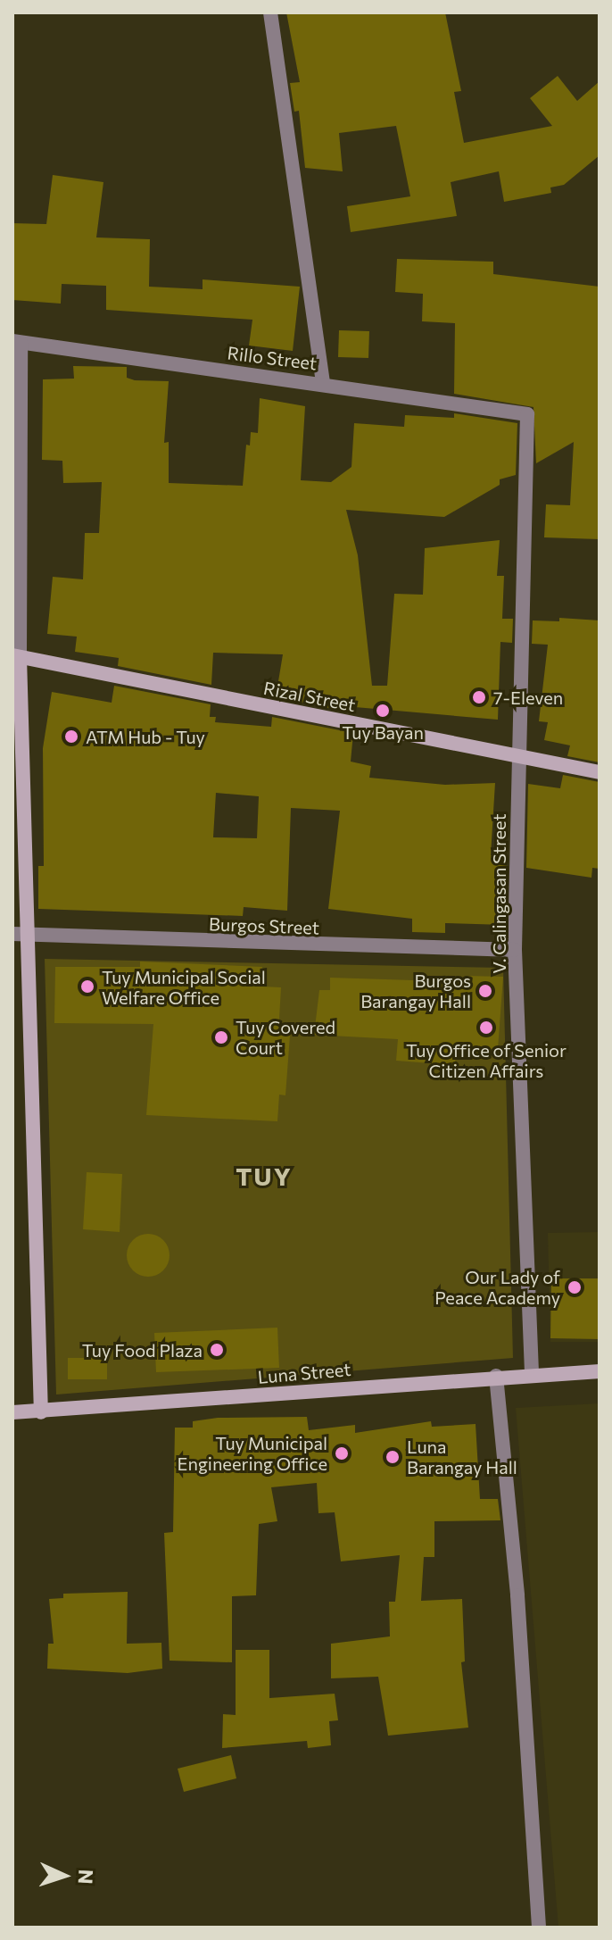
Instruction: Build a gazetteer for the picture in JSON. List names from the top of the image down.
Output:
{
  "streets": {
    "street": [
      "Rillo Street",
      "Rizal Street",
      "V. Calingasan Street",
      "Burgos Street",
      "Luna Street"
    ]
  },
  "crossings": [
    ["Rillo Street", "V. Calingasan Street"],
    ["Rizal Street", "V. Calingasan Street"],
    ["V. Calingasan Street", "Burgos Street"],
    ["V. Calingasan Street", "Luna Street"]
  ],
  "districts": ["TUY"],
  "places": [
    "7-Eleven",
    "Tuy Bayan",
    "ATM Hub - Tuy",
    "Tuy Municipal Social Welfare Office",
    "Burgos Barangay Hall",
    "Tuy Office of Senior Citizen Affairs",
    "Tuy Covered Court",
    "Our Lady of Peace Academy",
    "Tuy Food Plaza",
    "Tuy Municipal Engineering Office",
    "Luna Barangay Hall"
  ],
  "north": "right"
}
